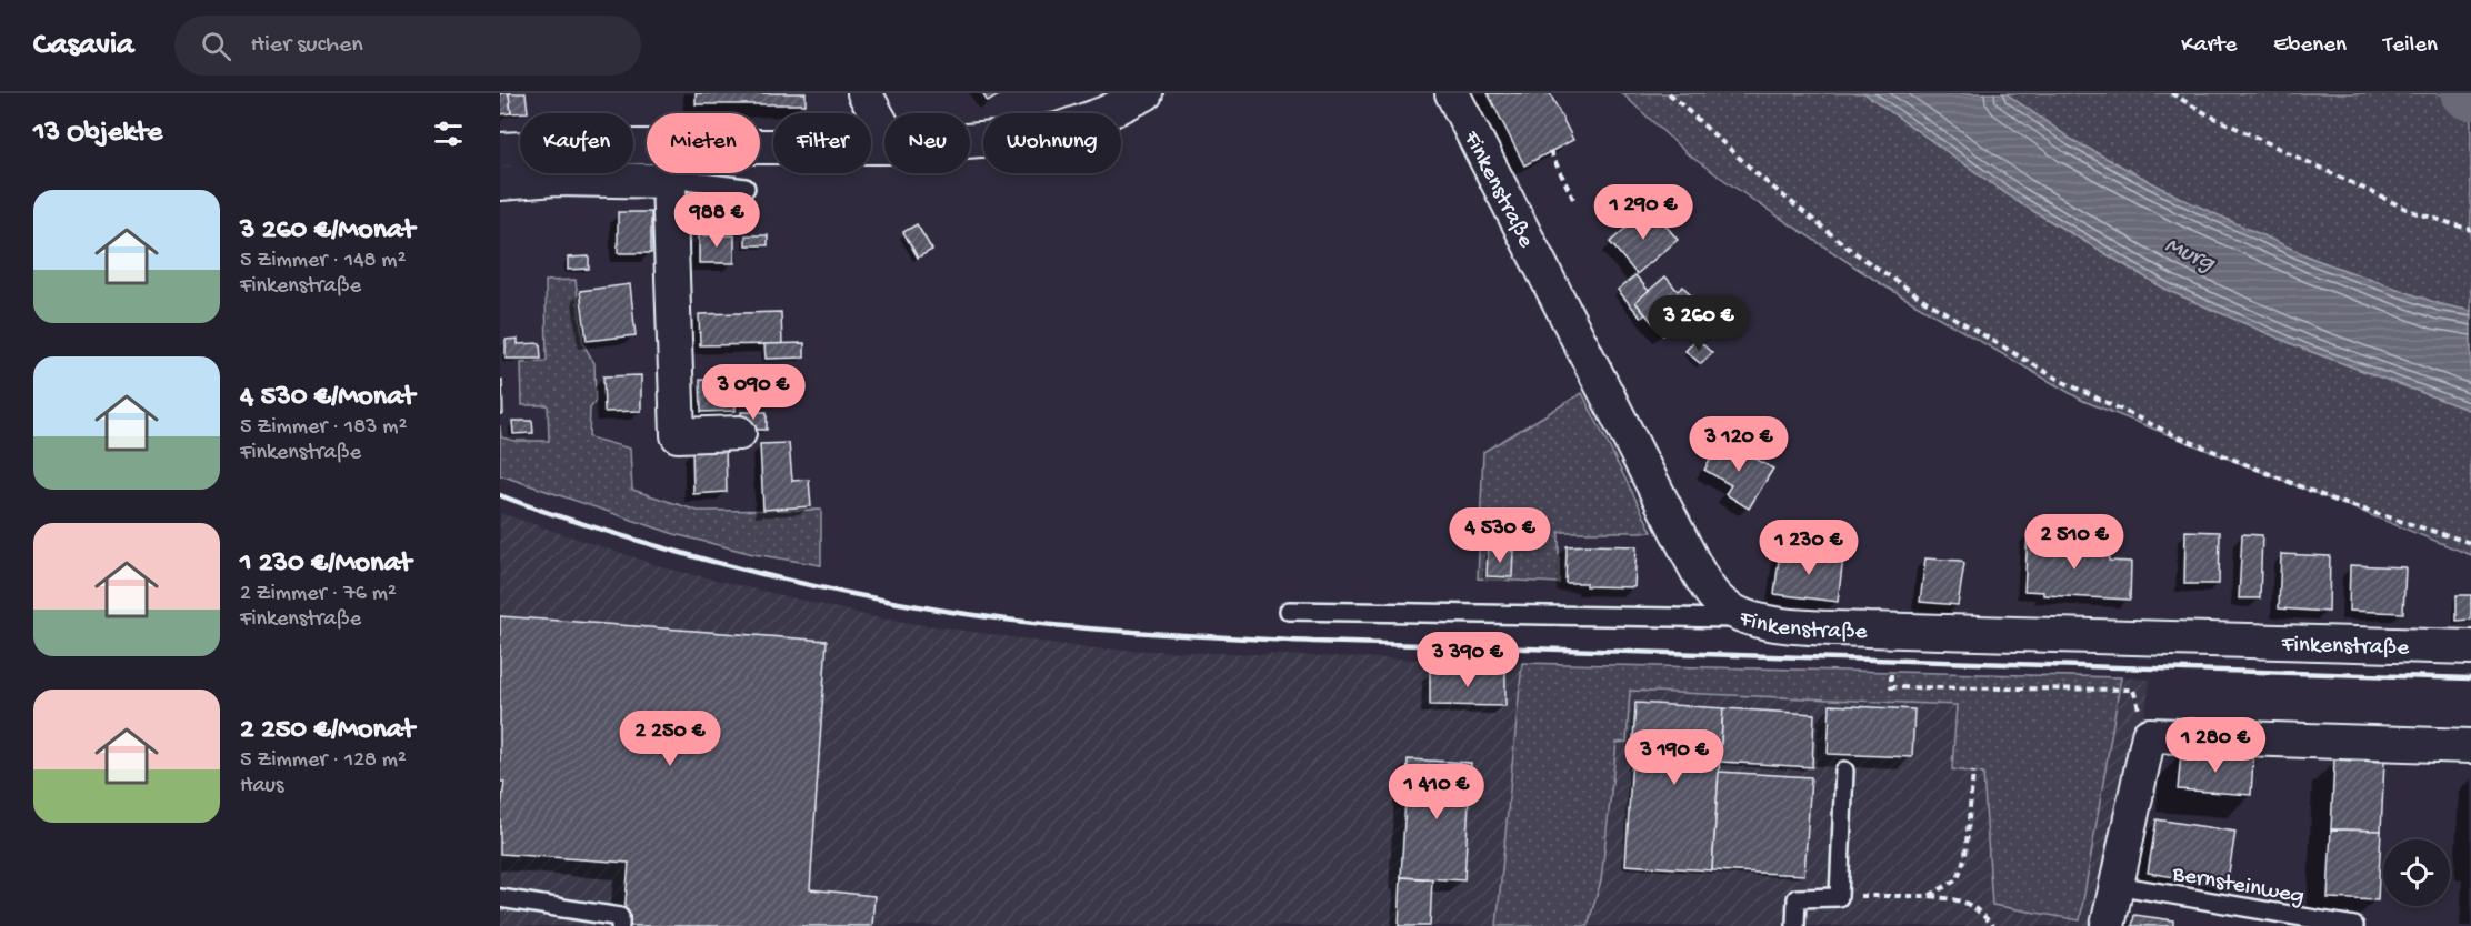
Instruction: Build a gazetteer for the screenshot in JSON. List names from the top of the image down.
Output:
{
  "streets": {
    "street": ["Finkenstraße"],
    "lane": ["Bernsteinweg"]
  },
  "water": ["Murg"],
  "page": {
    "header": "Casavia",
    "search": "Hier suchen",
    "nav": ["Karte", "Ebenen", "Teilen"],
    "heading": "13 Objekte",
    "chip": [
      "Kaufen",
      "Mieten",
      "Filter",
      "Neu",
      "Wohnung"
    ],
    "list": [
      {
        "name": "3 260 €/Monat",
        "note": "5 Zimmer · 148 m² · Finkenstraße"
      },
      {
        "name": "4 530 €/Monat",
        "note": "5 Zimmer · 183 m² · Finkenstraße"
      },
      {
        "name": "1 230 €/Monat",
        "note": "2 Zimmer · 76 m² · Finkenstraße"
      },
      {
        "name": "2 250 €/Monat",
        "note": "5 Zimmer · 128 m² · Haus"
      }
    ],
    "price": [
      "1 290 €",
      "988 €",
      "3 260 €",
      "3 090 €",
      "3 120 €",
      "4 530 €",
      "2 510 €",
      "1 230 €",
      "3 390 €",
      "2 250 €",
      "1 280 €",
      "3 190 €",
      "1 410 €"
    ]
  }
}
